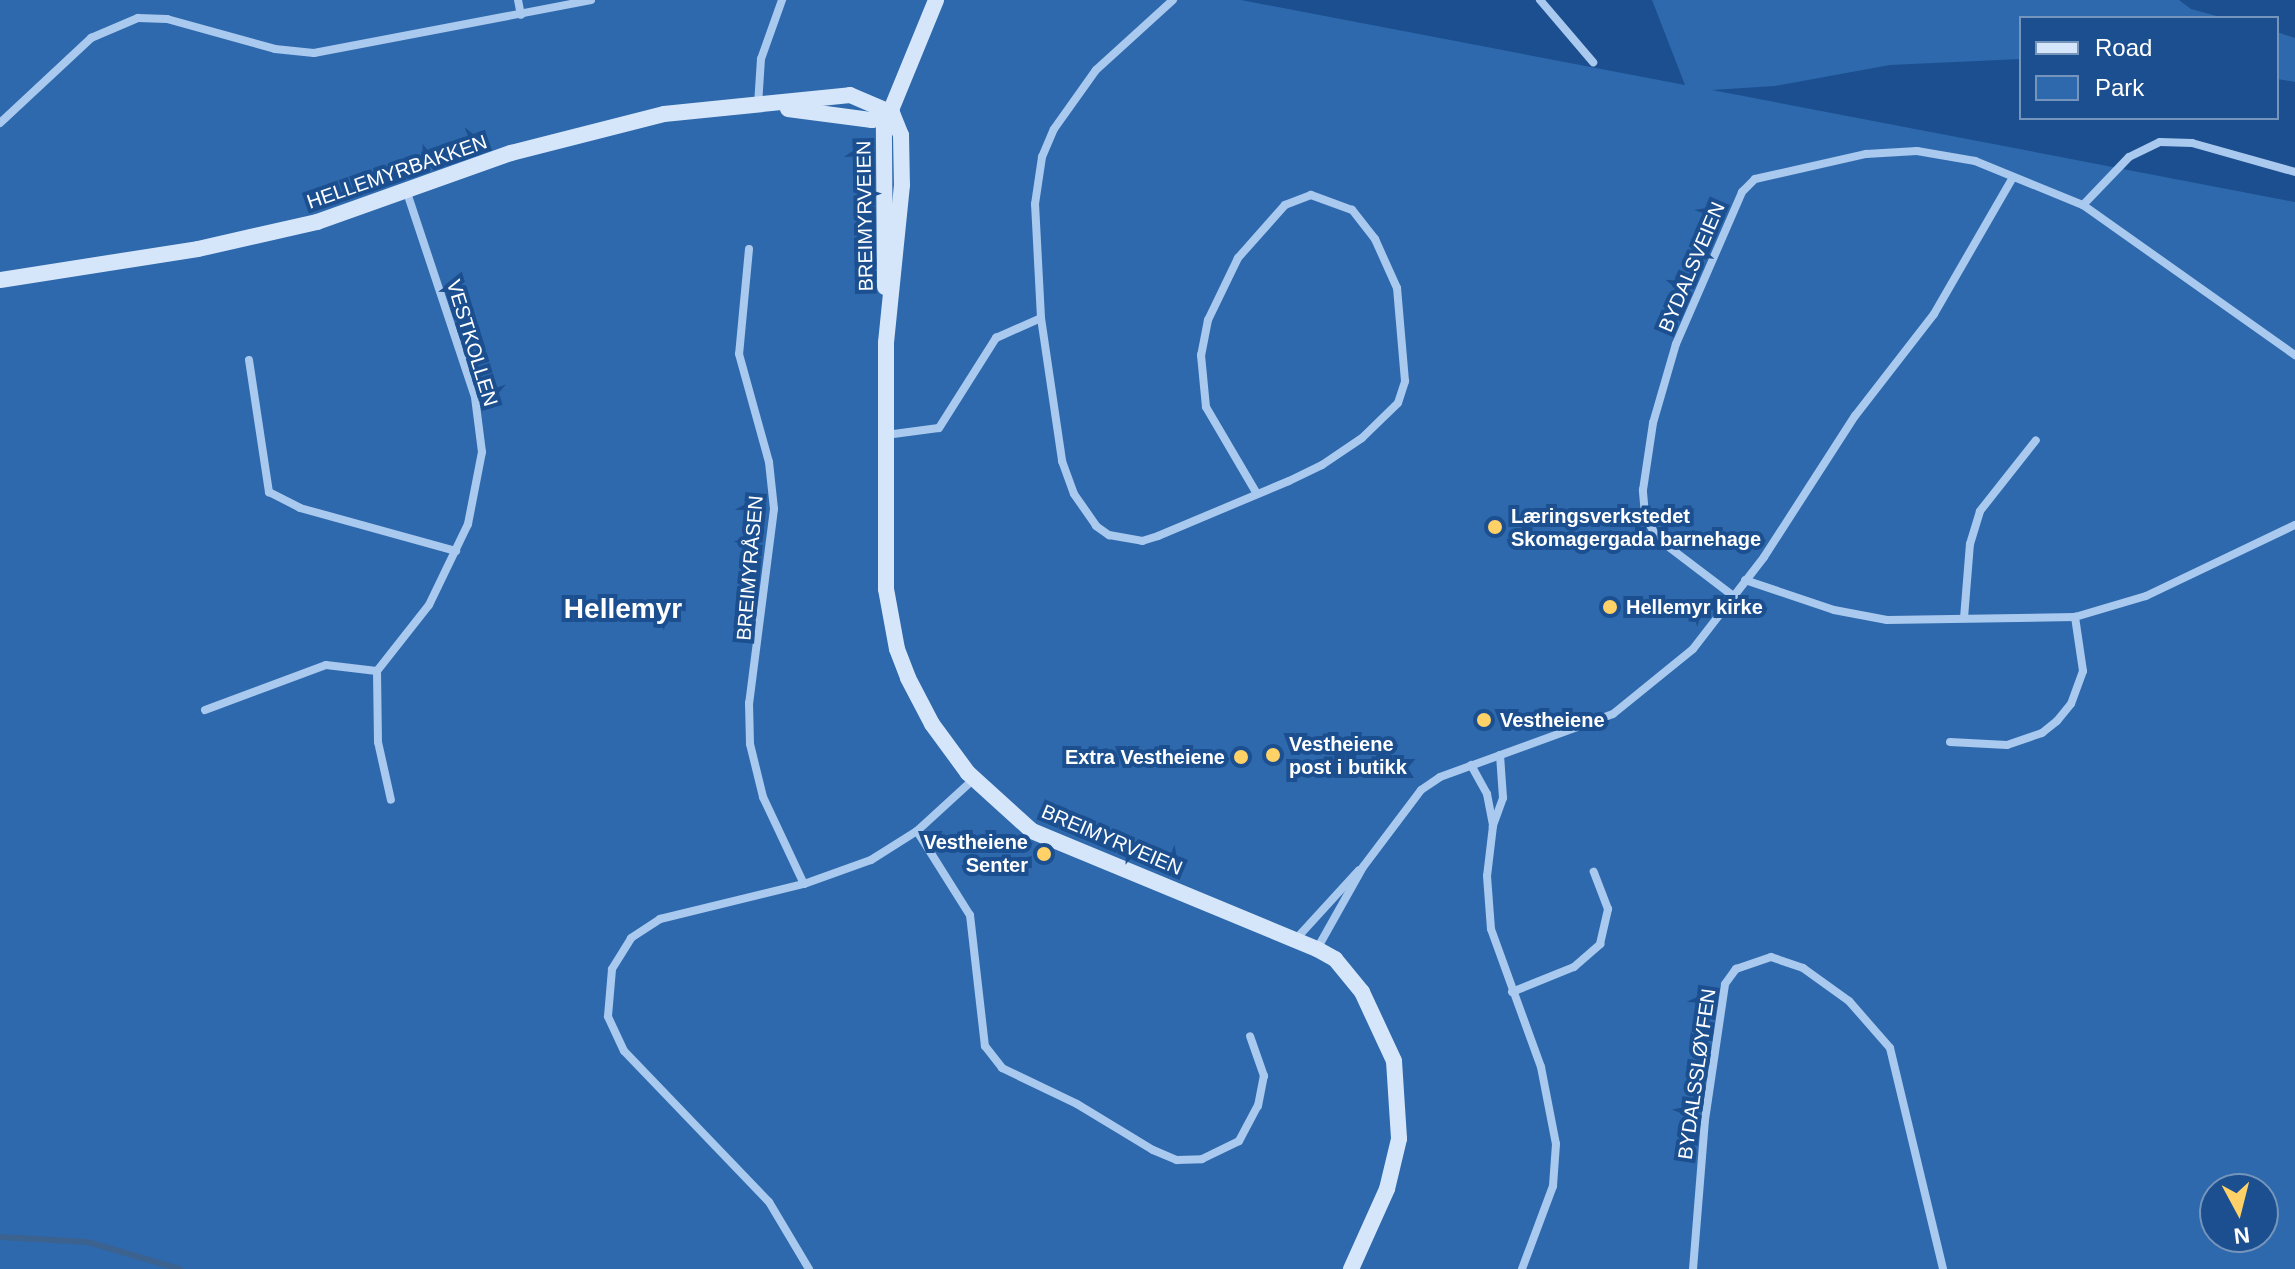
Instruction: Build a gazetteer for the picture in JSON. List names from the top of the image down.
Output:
{
  "streets": {
    "street": [
      "HELLEMYRBAKKEN",
      "BREIMYRVEIEN",
      "BYDALSVEIEN",
      "VESTKOLLEN",
      "BREIMYRÅSEN",
      "BYDALSSLØYFEN"
    ]
  },
  "crossings": [
    ["HELLEMYRBAKKEN", "BREIMYRVEIEN"],
    ["HELLEMYRBAKKEN", "VESTKOLLEN"]
  ],
  "districts": ["Hellemyr"],
  "places": [
    "Læringsverkstedet Skomagergada barnehage",
    "Hellemyr kirke",
    "Vestheiene",
    "Vestheiene post i butikk",
    "Extra Vestheiene",
    "Vestheiene Senter"
  ],
  "legend": ["Road", "Park"],
  "north": "bottom"
}
